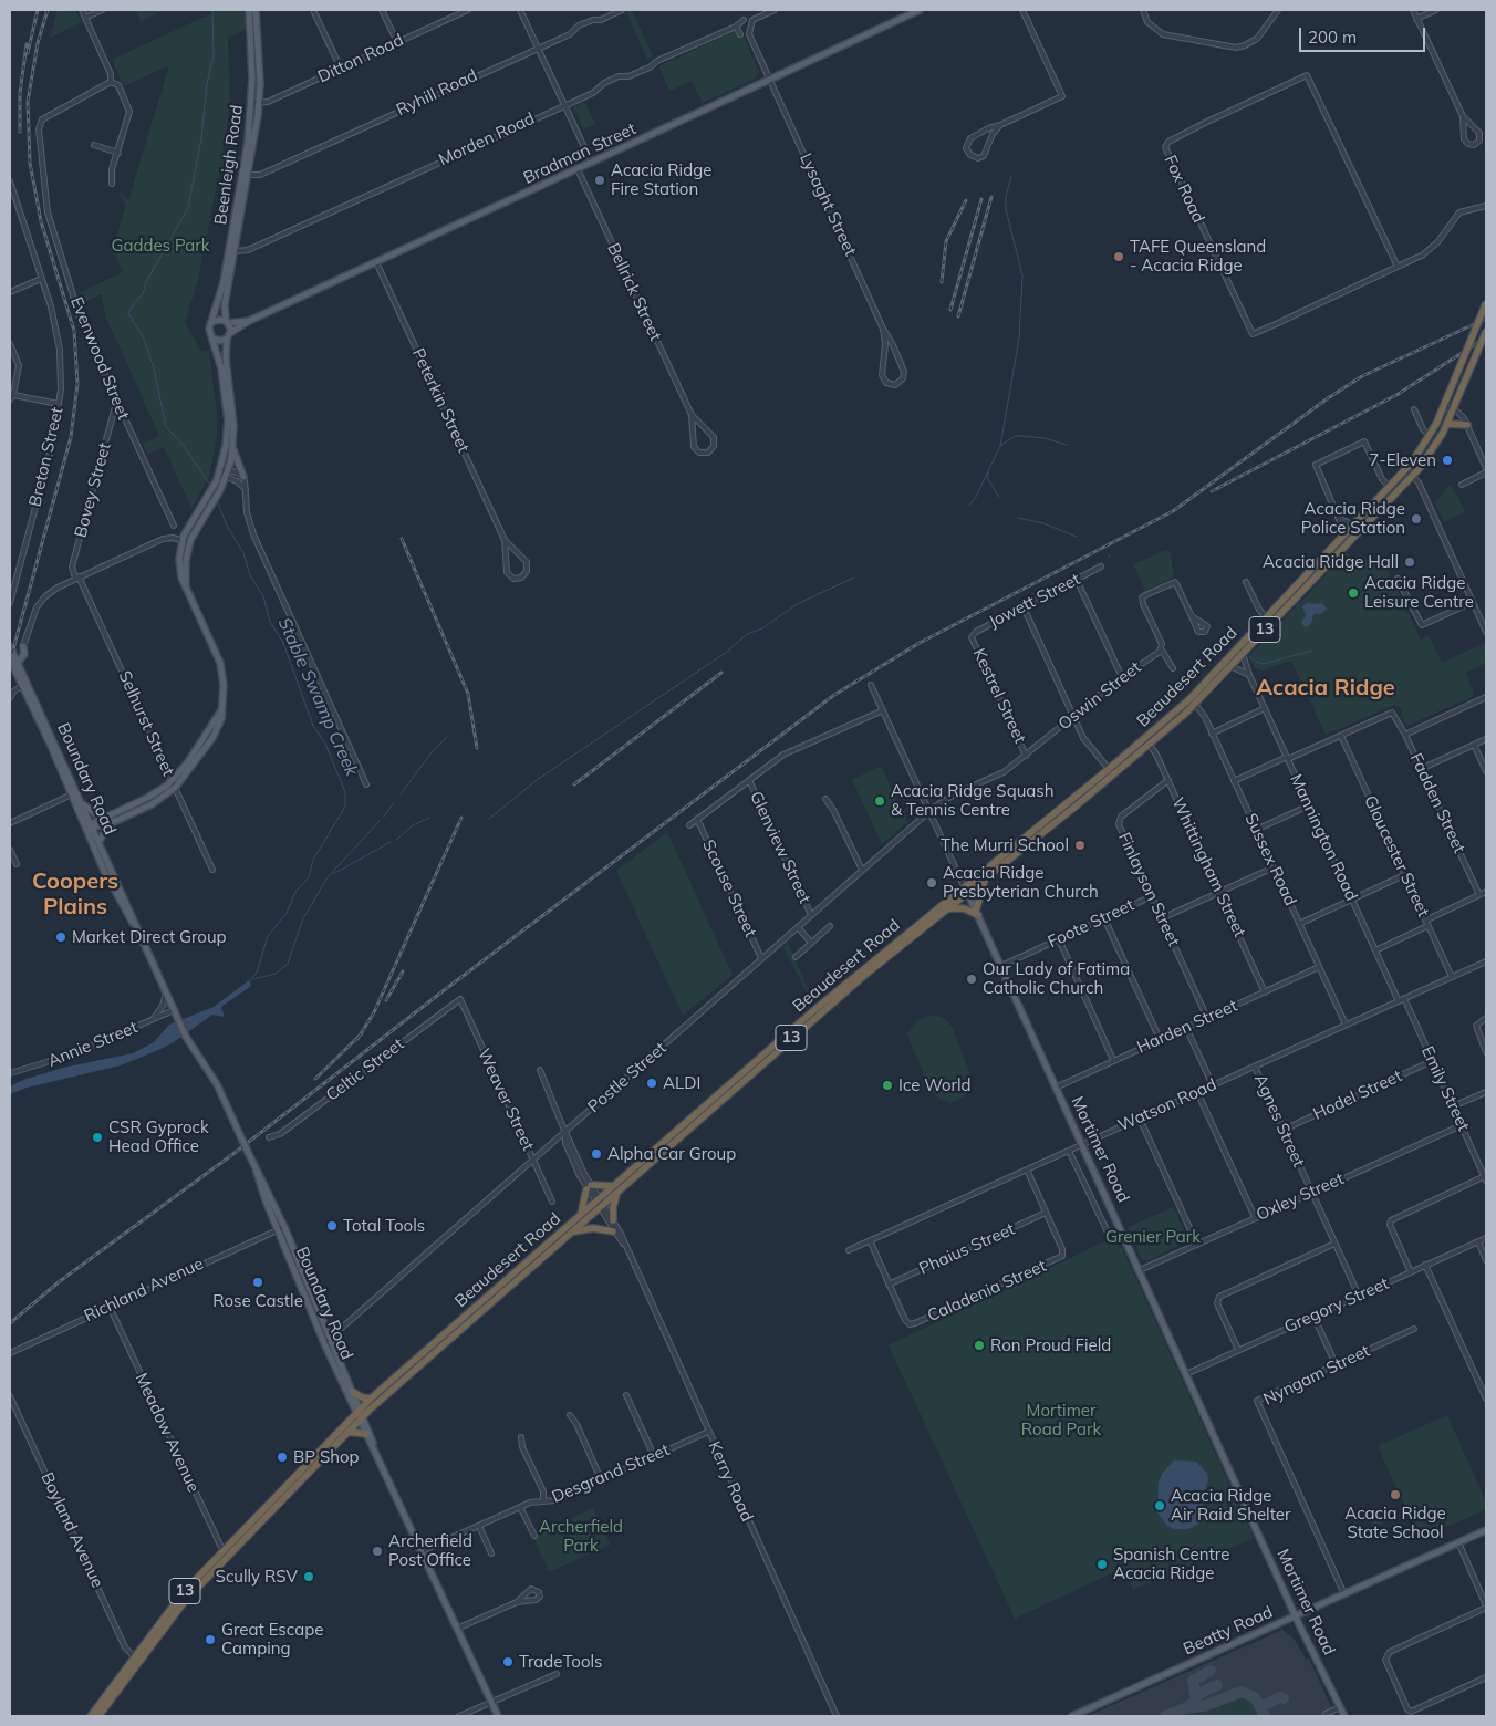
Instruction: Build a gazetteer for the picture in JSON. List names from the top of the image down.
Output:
{
  "streets": {
    "highway": ["13", "Beaudesert Road"],
    "main road": [
      "Bradman Street",
      "Beenleigh Road",
      "Boundary Road",
      "Mortimer Road",
      "Beatty Road"
    ],
    "street": [
      "Ditton Road",
      "Ryhill Road",
      "Morden Road",
      "Fox Road",
      "Lysaght Street",
      "Bellrick Street",
      "Evenwood Street",
      "Peterkin Street",
      "Breton Street",
      "Bovey Street",
      "Jowett Street",
      "Kestrel Street",
      "Oswin Street",
      "Selhurst Street",
      "Fadden Street",
      "Mannington Road",
      "Glenview Street",
      "Gloucester Street",
      "Sussex Road",
      "Whittingham Street",
      "Scouse Street",
      "Finlayson Street",
      "Foote Street",
      "Harden Street",
      "Annie Street",
      "Celtic Street",
      "Postle Street",
      "Emily Street",
      "Hodel Street",
      "Weaver Street",
      "Watson Road",
      "Agnes Street",
      "Oxley Street",
      "Phaius Street",
      "Richland Avenue",
      "Caladenia Street",
      "Gregory Street",
      "Nyngam Street",
      "Meadow Avenue",
      "Desgrand Street",
      "Kerry Road",
      "Boyland Avenue"
    ]
  },
  "crossings": [
    ["Ditton Road", "Beenleigh Road"],
    ["Ryhill Road", "Beenleigh Road"],
    ["Morden Road", "Beenleigh Road"],
    ["Bradman Street", "Beenleigh Road"],
    ["Bradman Street", "Lysaght Street"],
    ["Bradman Street", "Bellrick Street"],
    ["Bradman Street", "Peterkin Street"],
    ["Evenwood Street", "Bovey Street"],
    ["Bovey Street", "Selhurst Street"],
    ["Jowett Street", "Kestrel Street"],
    ["Beaudesert Road", "Boundary Road"],
    ["Beaudesert Road", "Mannington Road"],
    ["Beaudesert Road", "Sussex Road"],
    ["Beaudesert Road", "Whittingham Street"],
    ["Beaudesert Road", "Mortimer Road"],
    ["Beaudesert Road", "Meadow Avenue"],
    ["Beaudesert Road", "Kerry Road"],
    ["Beaudesert Road", "Boyland Avenue"],
    ["Kestrel Street", "Oswin Street"],
    ["Oswin Street", "Postle Street"],
    ["Oswin Street", "Mortimer Road"],
    ["Boundary Road", "Annie Street"],
    ["Boundary Road", "Postle Street"],
    ["Boundary Road", "Richland Avenue"],
    ["Boundary Road", "Desgrand Street"],
    ["Fadden Street", "Gloucester Street"],
    ["Mannington Road", "Watson Road"],
    ["Glenview Street", "Postle Street"],
    ["Gloucester Street", "Watson Road"],
    ["Sussex Road", "Harden Street"],
    ["Sussex Road", "Watson Road"],
    ["Whittingham Street", "Finlayson Street"],
    ["Whittingham Street", "Harden Street"],
    ["Scouse Street", "Postle Street"],
    ["Finlayson Street", "Foote Street"],
    ["Finlayson Street", "Harden Street"],
    ["Foote Street", "Mortimer Road"],
    ["Harden Street", "Mortimer Road"],
    ["Celtic Street", "Weaver Street"],
    ["Postle Street", "Weaver Street"],
    ["Postle Street", "Mortimer Road"],
    ["Postle Street", "Kerry Road"],
    ["Emily Street", "Hodel Street"],
    ["Emily Street", "Watson Road"],
    ["Emily Street", "Oxley Street"],
    ["Hodel Street", "Agnes Street"],
    ["Watson Road", "Agnes Street"],
    ["Watson Road", "Mortimer Road"],
    ["Agnes Street", "Oxley Street"],
    ["Agnes Street", "Gregory Street"],
    ["Mortimer Road", "Oxley Street"],
    ["Mortimer Road", "Gregory Street"],
    ["Mortimer Road", "Beatty Road"],
    ["Phaius Street", "Caladenia Street"],
    ["Richland Avenue", "Meadow Avenue"],
    ["Nyngam Street", "Beatty Road"],
    ["Desgrand Street", "Kerry Road"]
  ],
  "districts": ["Acacia Ridge", "Coopers Plains"],
  "water": ["Stable Swamp Creek"],
  "parks": [
    "Gaddes Park",
    "Grenier Park",
    "Mortimer Road Park",
    "Archerfield Park"
  ],
  "places": [
    "Acacia Ridge Fire Station",
    "TAFE Queensland - Acacia Ridge",
    "7-Eleven",
    "Acacia Ridge Police Station",
    "Acacia Ridge Hall",
    "Acacia Ridge Leisure Centre",
    "Acacia Ridge Squash & Tennis Centre",
    "The Murri School",
    "Acacia Ridge Presbyterian Church",
    "Market Direct Group",
    "Our Lady of Fatima Catholic Church",
    "ALDI",
    "Ice World",
    "CSR Gyprock Head Office",
    "Alpha Car Group",
    "Total Tools",
    "Rose Castle",
    "Ron Proud Field",
    "BP Shop",
    "Acacia Ridge State School",
    "Acacia Ridge Air Raid Shelter",
    "Archerfield Post Office",
    "Spanish Centre Acacia Ridge",
    "Scully RSV",
    "Great Escape Camping",
    "TradeTools"
  ],
  "scale_bar": "200 m"
}
